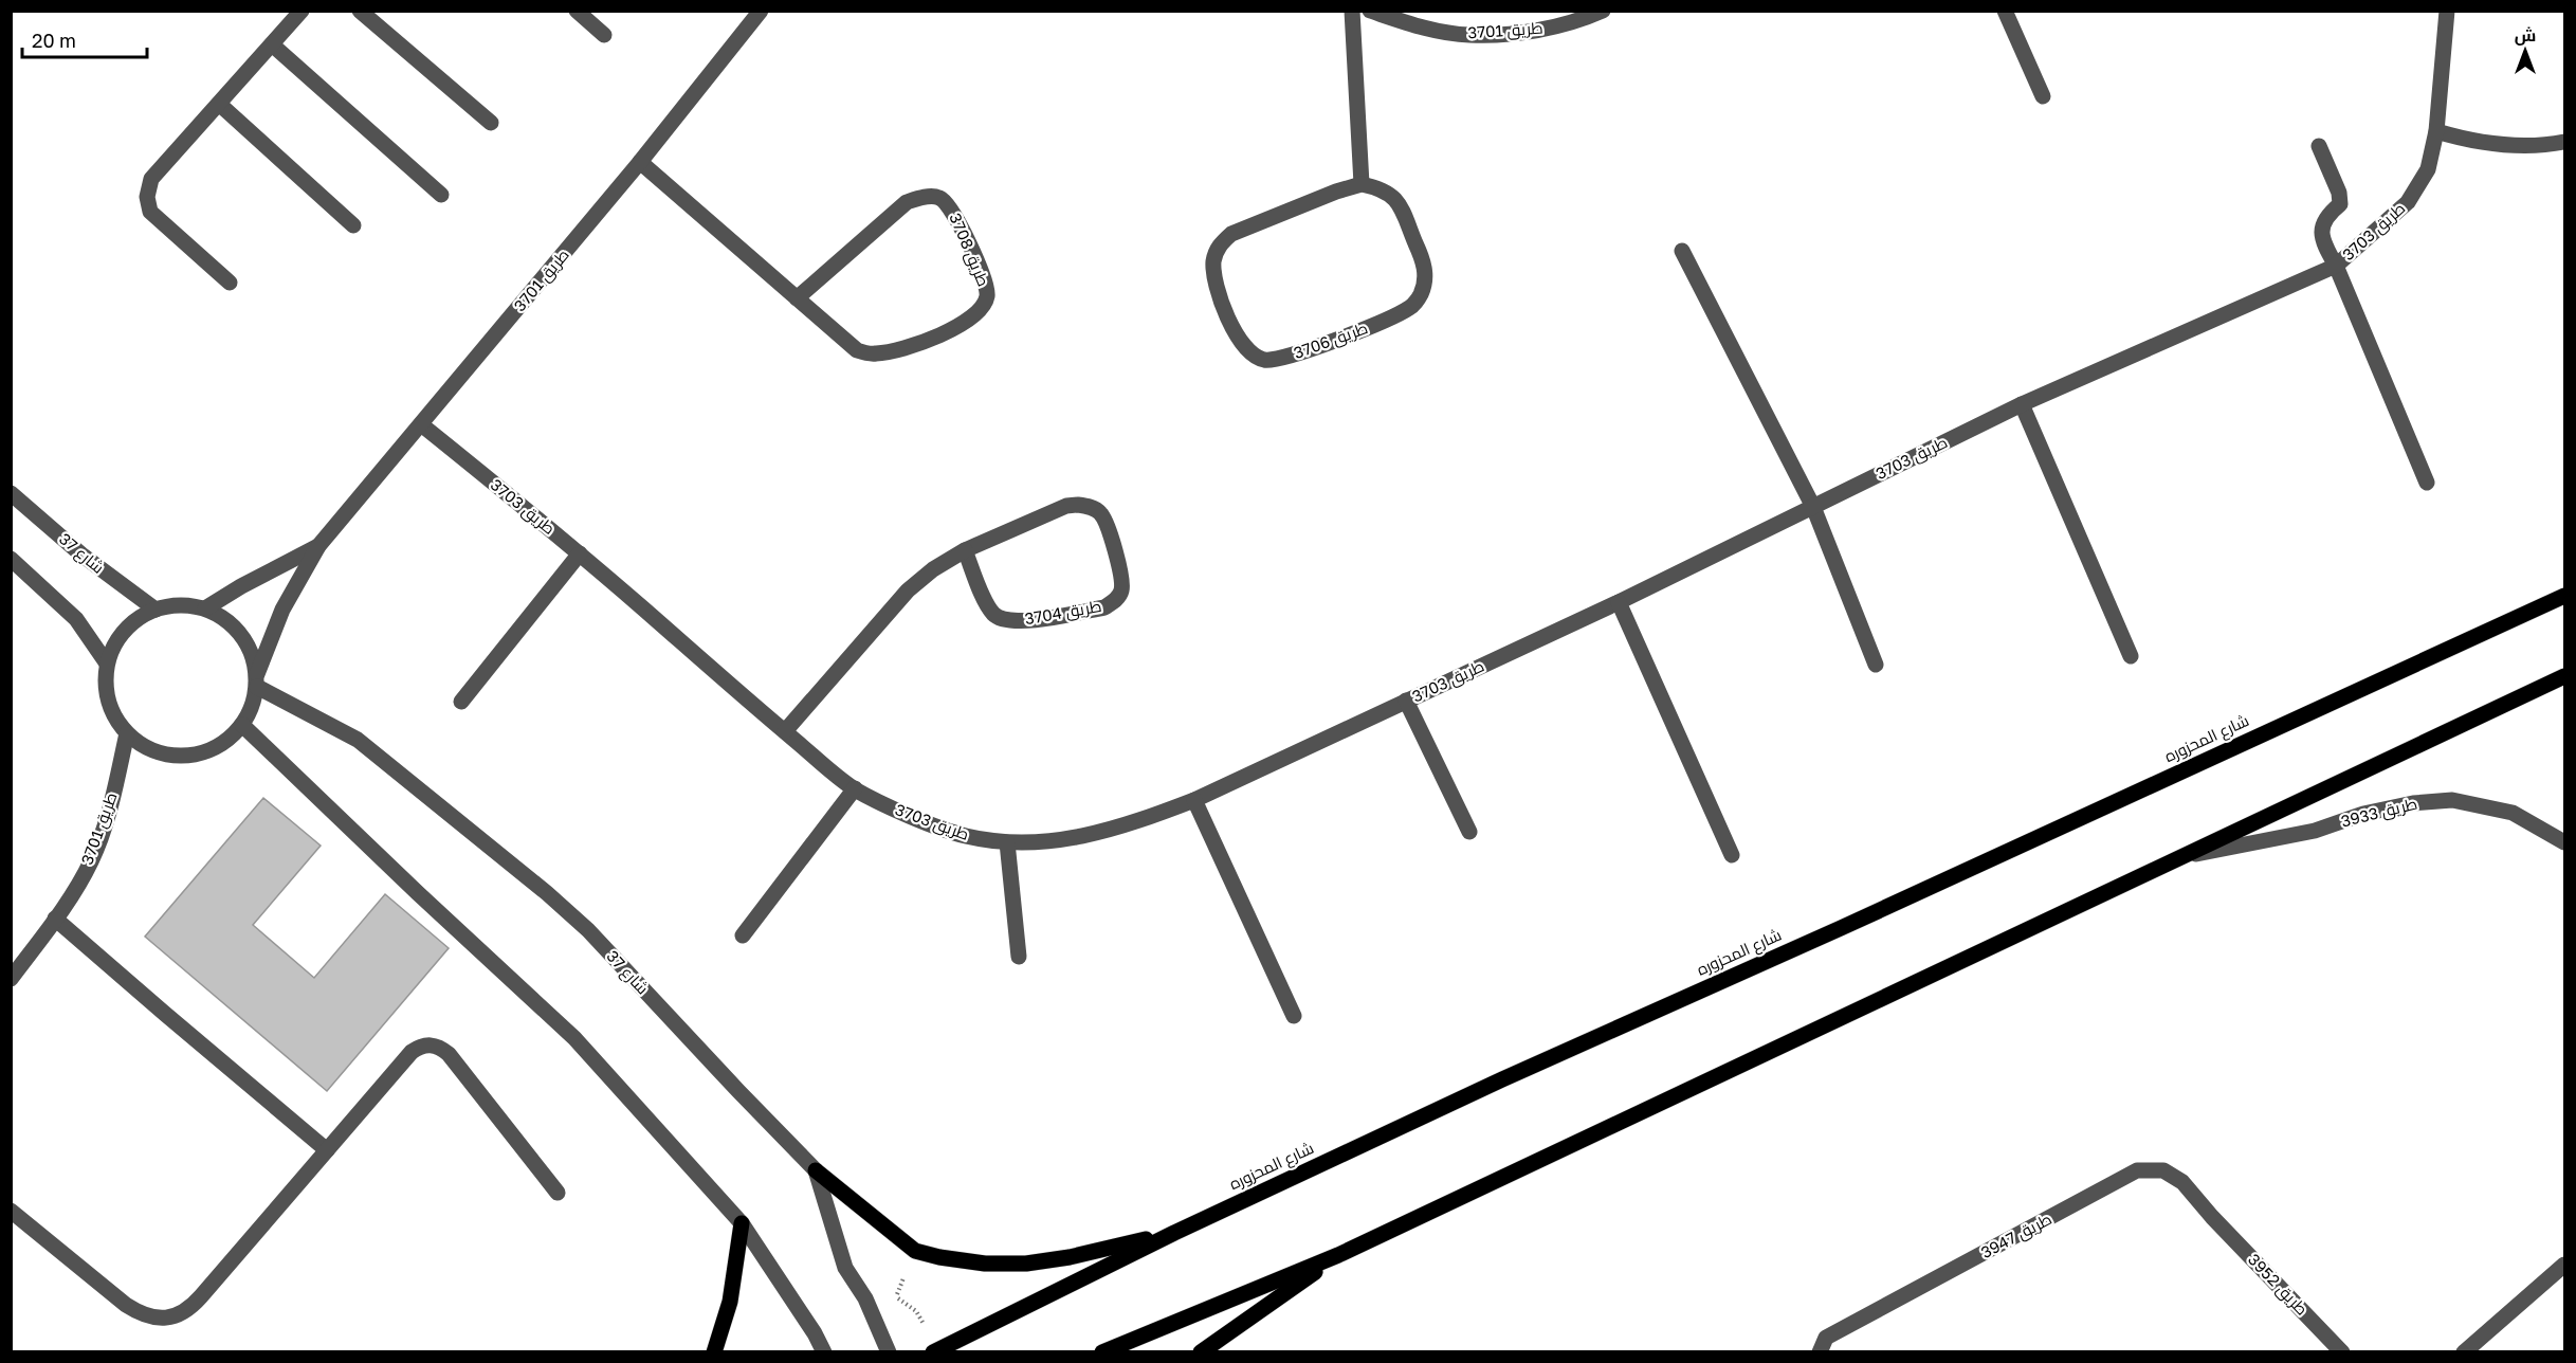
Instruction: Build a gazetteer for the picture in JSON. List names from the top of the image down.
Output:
{
  "streets": {
    "main road": ["شارع المحزوره"],
    "street": [
      "طريق 3701",
      "طريق 3703",
      "طريق 3708",
      "طريق 3706",
      "شارع 37",
      "طريق 3704",
      "طريق 3933",
      "طريق 3947",
      "طريق 3952"
    ]
  },
  "crossings": [
    ["طريق 3701", "طريق 3703"],
    ["طريق 3701", "طريق 3708"],
    ["طريق 3701", "شارع 37"],
    ["طريق 3703", "طريق 3704"],
    ["طريق 3947", "طريق 3952"]
  ],
  "scale_bar": "20 m",
  "north": "top"
}
